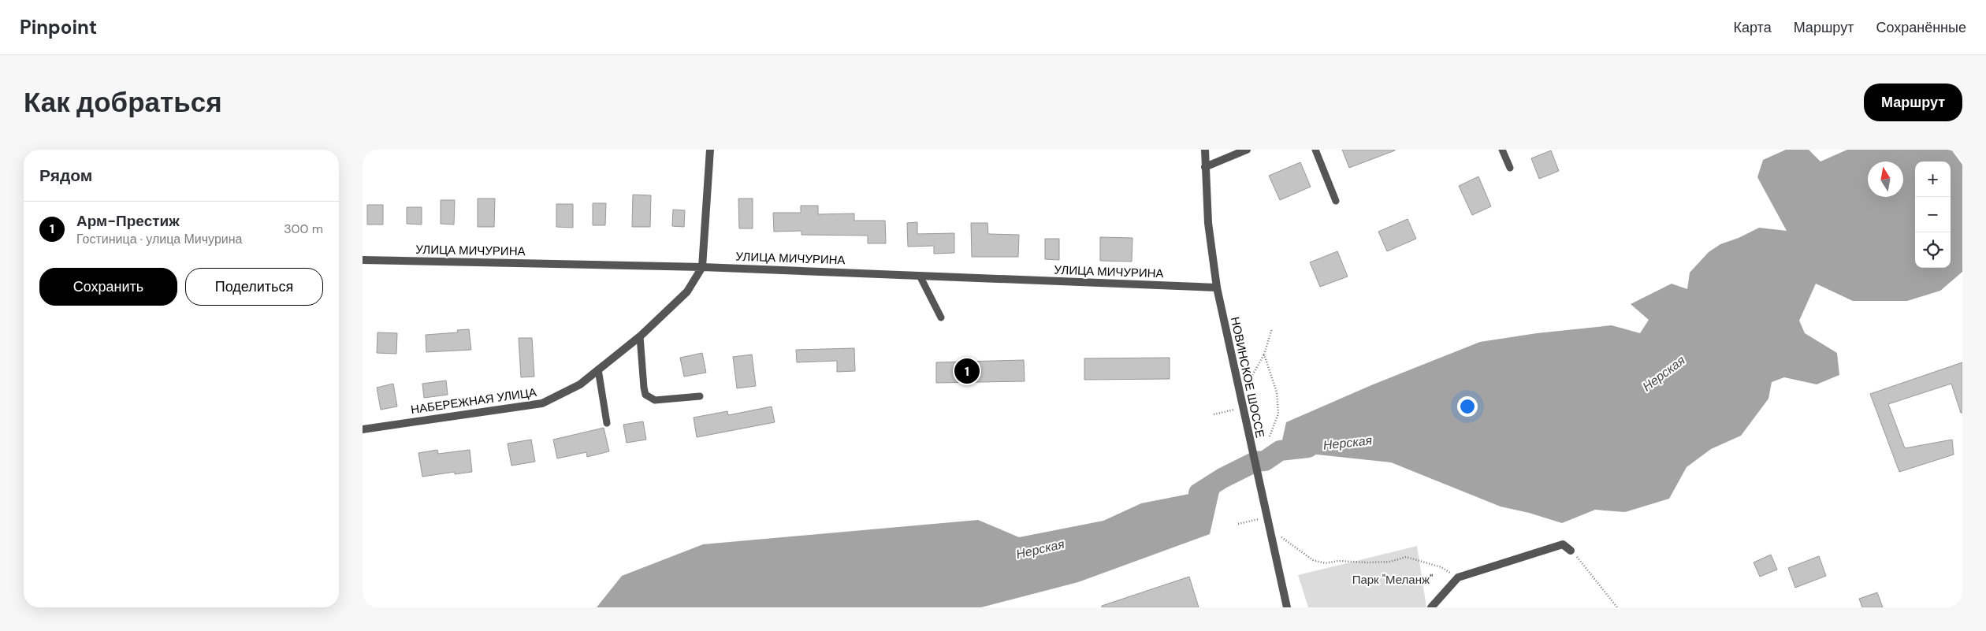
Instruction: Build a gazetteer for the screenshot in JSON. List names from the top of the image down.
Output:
{
  "streets": {
    "street": ["УЛИЦА МИЧУРИНА", "НОВИНСКОЕ ШОССЕ", "НАБЕРЕЖНАЯ УЛИЦА"]
  },
  "crossings": [
    ["УЛИЦА МИЧУРИНА", "НОВИНСКОЕ ШОССЕ"],
    ["УЛИЦА МИЧУРИНА", "НАБЕРЕЖНАЯ УЛИЦА"]
  ],
  "water": ["Нерская"],
  "parks": ["Парк \"Меланж\""],
  "north": "top",
  "page": {
    "header": "Pinpoint",
    "nav": ["Карта", "Маршрут", "Сохранённые"],
    "buttons": [
      "Маршрут",
      ["Сохранить", "Поделиться"]
    ],
    "title": "Как добраться",
    "heading": "Рядом",
    "map_buttons": ["+", "−"],
    "list": [
      {
        "mark": "1",
        "name": "Арм-Престиж",
        "note": "Гостиница · улица Мичурина",
        "value": "300 m"
      }
    ],
    "pins": "1"
  }
}
